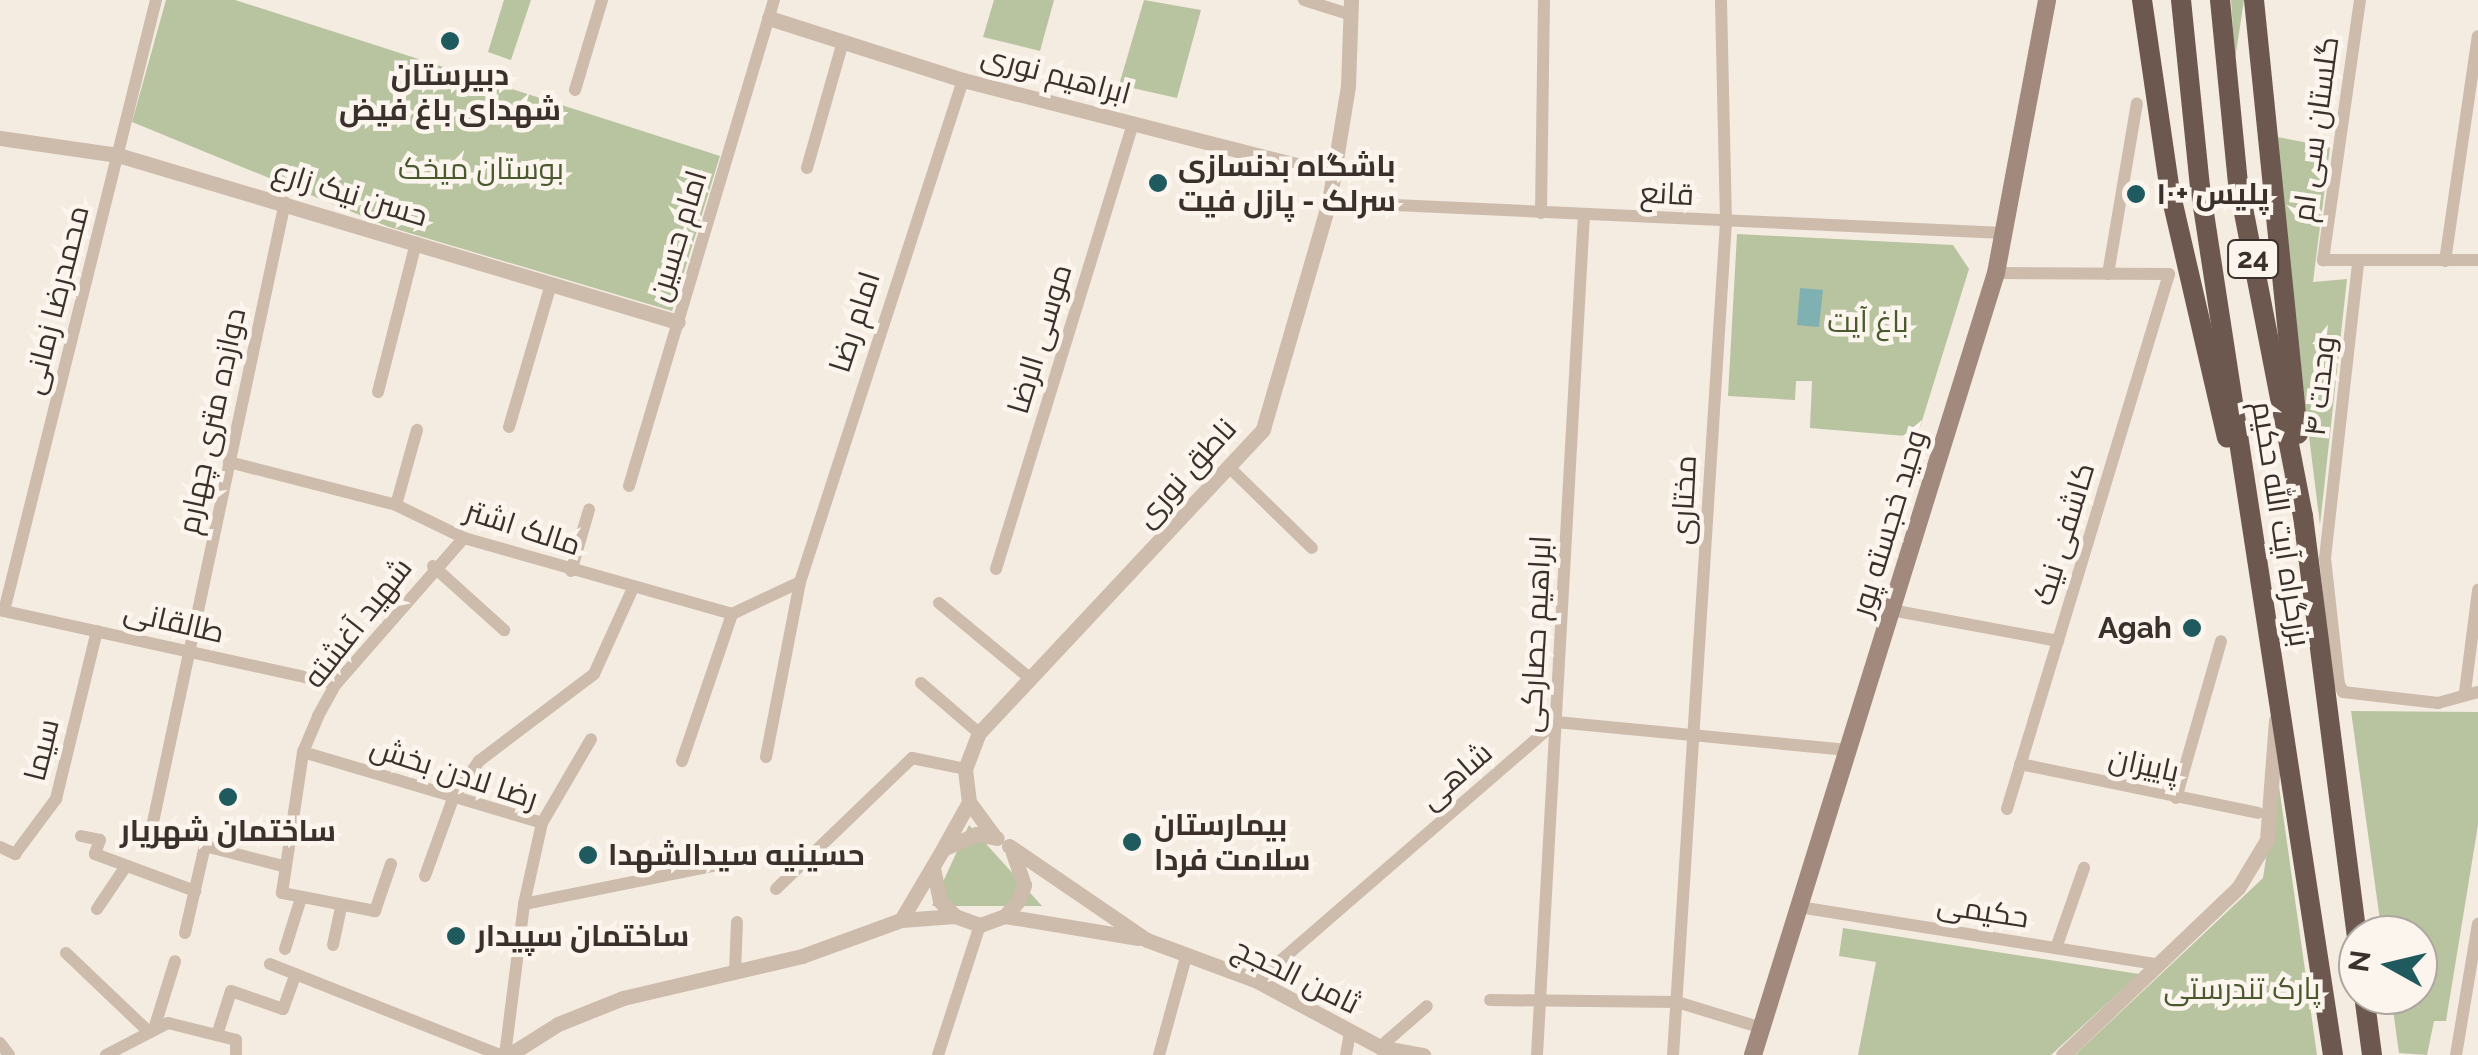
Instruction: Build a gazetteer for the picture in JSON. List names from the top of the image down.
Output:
{
  "streets": {
    "highway": ["24", "بزرگراه آیت الله حکیم"],
    "main road": ["وحید خجسته پور"],
    "street": [
      "ابراهیم نوری",
      "گلستان سی ام",
      "حسن نیک زارع",
      "قانع",
      "امام حسین",
      "محمدرضا زمانی",
      "امام رضا",
      "موسی الرضا",
      "وحدت ۴",
      "دوازده متری چهارم",
      "ناطق نوری",
      "مختاری",
      "مالک اشتر",
      "کاشفی نیک",
      "طالقانی",
      "شهید آغشته",
      "ابراهیم حصارکی",
      "سیما",
      "پاییزان",
      "رضا لادن بخش",
      "شاهی",
      "حکیمی",
      "ثامن الحجج"
    ]
  },
  "crossings": [
    ["ابراهیم نوری", "امام حسین"],
    ["ابراهیم نوری", "امام رضا"],
    ["ابراهیم نوری", "موسی الرضا"],
    ["ابراهیم نوری", "ناطق نوری"],
    ["گلستان سی ام", "وحدت ۴"],
    ["حسن نیک زارع", "امام حسین"],
    ["حسن نیک زارع", "محمدرضا زمانی"],
    ["حسن نیک زارع", "دوازده متری چهارم"],
    ["قانع", "ناطق نوری"],
    ["قانع", "مختاری"],
    ["قانع", "وحید خجسته پور"],
    ["قانع", "ابراهیم حصارکی"],
    ["محمدرضا زمانی", "طالقانی"],
    ["دوازده متری چهارم", "مالک اشتر"],
    ["دوازده متری چهارم", "طالقانی"],
    ["وحید خجسته پور", "حکیمی"],
    ["مالک اشتر", "شهید آغشته"],
    ["کاشفی نیک", "پاییزان"],
    ["طالقانی", "شهید آغشته"],
    ["طالقانی", "سیما"],
    ["شهید آغشته", "رضا لادن بخش"],
    ["ابراهیم حصارکی", "شاهی"],
    ["شاهی", "ثامن الحجج"]
  ],
  "parks": ["بوستان میخک", "باغ آیت", "پارک تندرستی"],
  "places": [
    "دبیرستان شهدای باغ فیض",
    "باشگاه بدنسازی سرلک - پازل فیت",
    "پلیس +۱۰",
    "Agah",
    "ساختمان شهریار",
    "بیمارستان سلامت فردا",
    "حسینیه سیدالشهدا",
    "ساختمان سپیدار"
  ],
  "north": "left"
}
